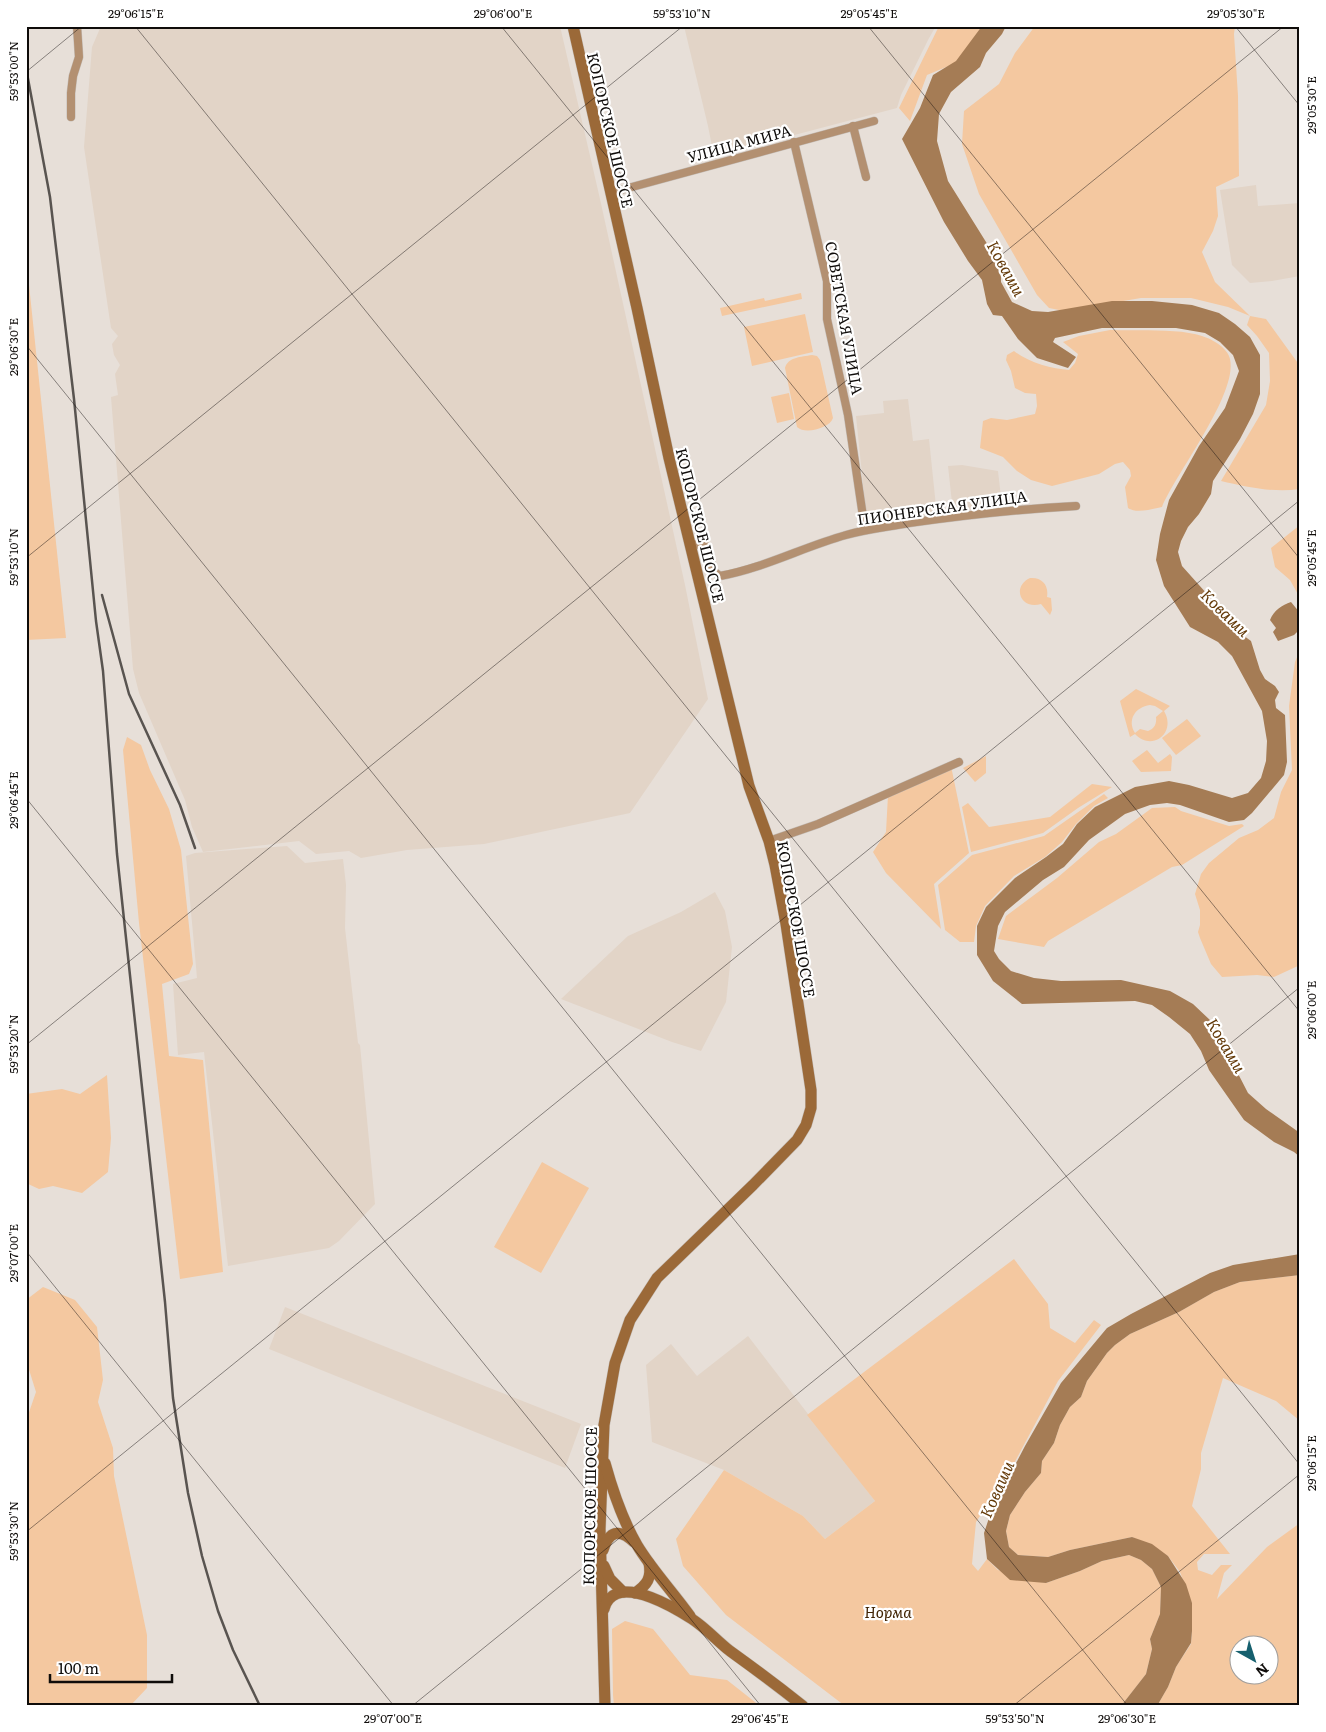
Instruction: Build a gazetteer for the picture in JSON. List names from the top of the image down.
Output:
{
  "streets": {
    "main road": ["КОПОРСКОЕ ШОССЕ"],
    "street": ["УЛИЦА МИРА", "СОВЕТСКАЯ УЛИЦА", "ПИОНЕРСКАЯ УЛИЦА"]
  },
  "crossings": [
    ["КОПОРСКОЕ ШОССЕ", "УЛИЦА МИРА"],
    ["КОПОРСКОЕ ШОССЕ", "ПИОНЕРСКАЯ УЛИЦА"],
    ["УЛИЦА МИРА", "СОВЕТСКАЯ УЛИЦА"],
    ["СОВЕТСКАЯ УЛИЦА", "ПИОНЕРСКАЯ УЛИЦА"]
  ],
  "water": ["Коваши"],
  "parks": ["Норма"],
  "scale_bar": "100 m",
  "north": "bottom right",
  "coordinates": [
    "29°06'15\"E",
    "29°06'00\"E",
    "59°53'10\"N",
    "29°05'45\"E",
    "29°05'30\"E",
    "59°53'00\"N",
    "29°06'30\"E",
    "29°06'45\"E",
    "59°53'20\"N",
    "29°07'00\"E",
    "59°53'30\"N",
    "59°53'50\"N"
  ]
}
